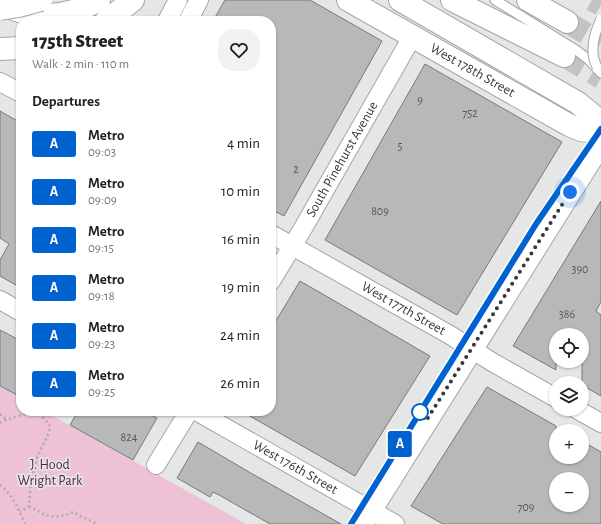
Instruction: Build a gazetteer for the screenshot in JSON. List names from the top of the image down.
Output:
{
  "streets": {
    "main road": ["West 178th Street"],
    "street": ["South Pinehurst Avenue", "West 177th Street", "West 176th Street"]
  },
  "crossings": [
    ["West 178th Street", "South Pinehurst Avenue"],
    ["South Pinehurst Avenue", "West 177th Street"]
  ],
  "parks": ["J. Hood Wright Park"],
  "lines": ["metro line A"],
  "house_numbers": [
    "9",
    "752",
    "5",
    "2",
    "809",
    "390",
    "386",
    "824",
    "709"
  ],
  "page": {
    "on_map": "A",
    "heading": [
      ["175th Street", "Walk · 2 min · 110 m"],
      "Departures"
    ],
    "list": [
      {
        "mark": "A",
        "name": "Metro",
        "note": "09:03",
        "value": "4 min"
      },
      {
        "mark": "A",
        "name": "Metro",
        "note": "09:09",
        "value": "10 min"
      },
      {
        "mark": "A",
        "name": "Metro",
        "note": "09:15",
        "value": "16 min"
      },
      {
        "mark": "A",
        "name": "Metro",
        "note": "09:18",
        "value": "19 min"
      },
      {
        "mark": "A",
        "name": "Metro",
        "note": "09:23",
        "value": "24 min"
      },
      {
        "mark": "A",
        "name": "Metro",
        "note": "09:25",
        "value": "26 min"
      }
    ],
    "map_buttons": ["+", "−"]
  }
}
